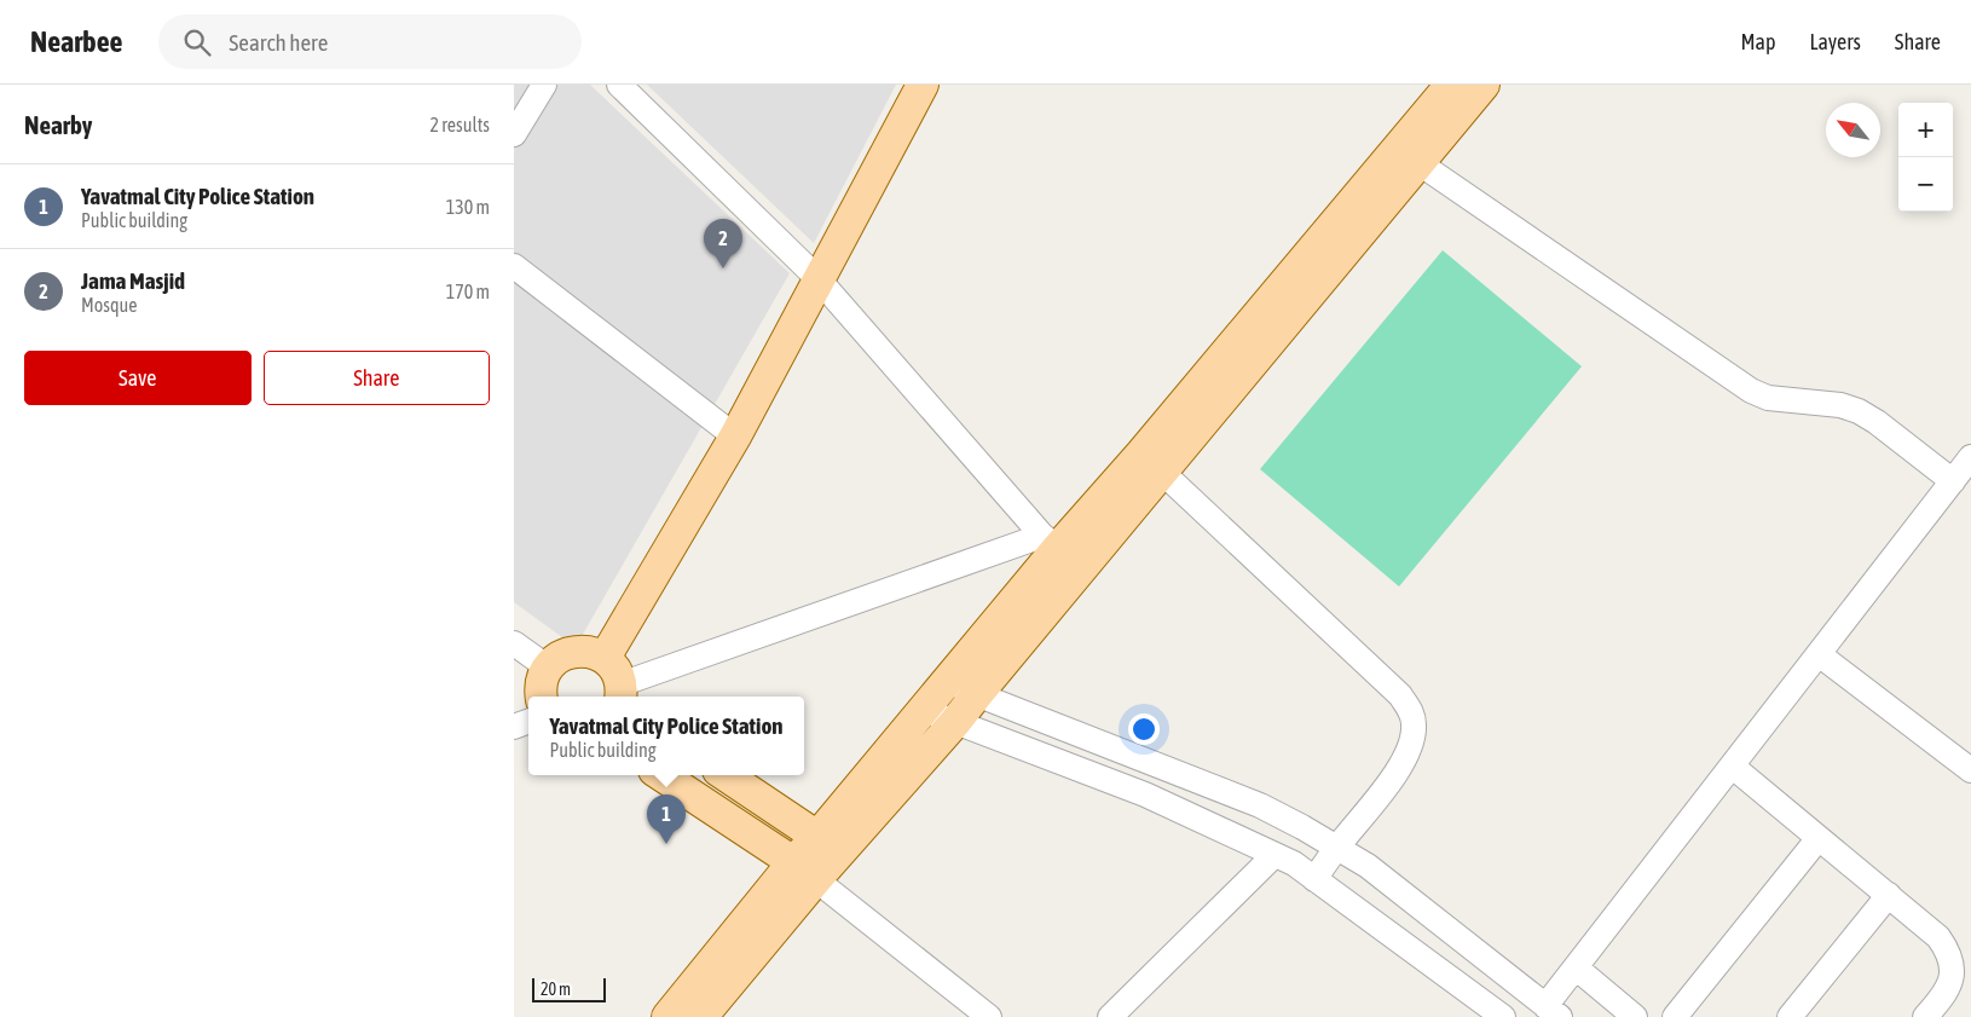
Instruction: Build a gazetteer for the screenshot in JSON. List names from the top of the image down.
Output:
{
  "scale_bar": "20 m",
  "north": "top left",
  "page": {
    "header": "Nearbee",
    "search": "Search here",
    "nav": ["Map", "Layers", "Share"],
    "heading": ["Nearby", "2 results"],
    "map_buttons": ["+", "−"],
    "list": [
      {
        "mark": "1",
        "name": "Yavatmal City Police Station",
        "note": "Public building",
        "value": "130 m"
      },
      {
        "mark": "2",
        "name": "Jama Masjid",
        "note": "Mosque",
        "value": "170 m"
      }
    ],
    "pins": ["2", "1"],
    "buttons": ["Save", "Share"],
    "popup": ["Yavatmal City Police Station", "Public building"],
    "scale": "20 m"
  }
}
